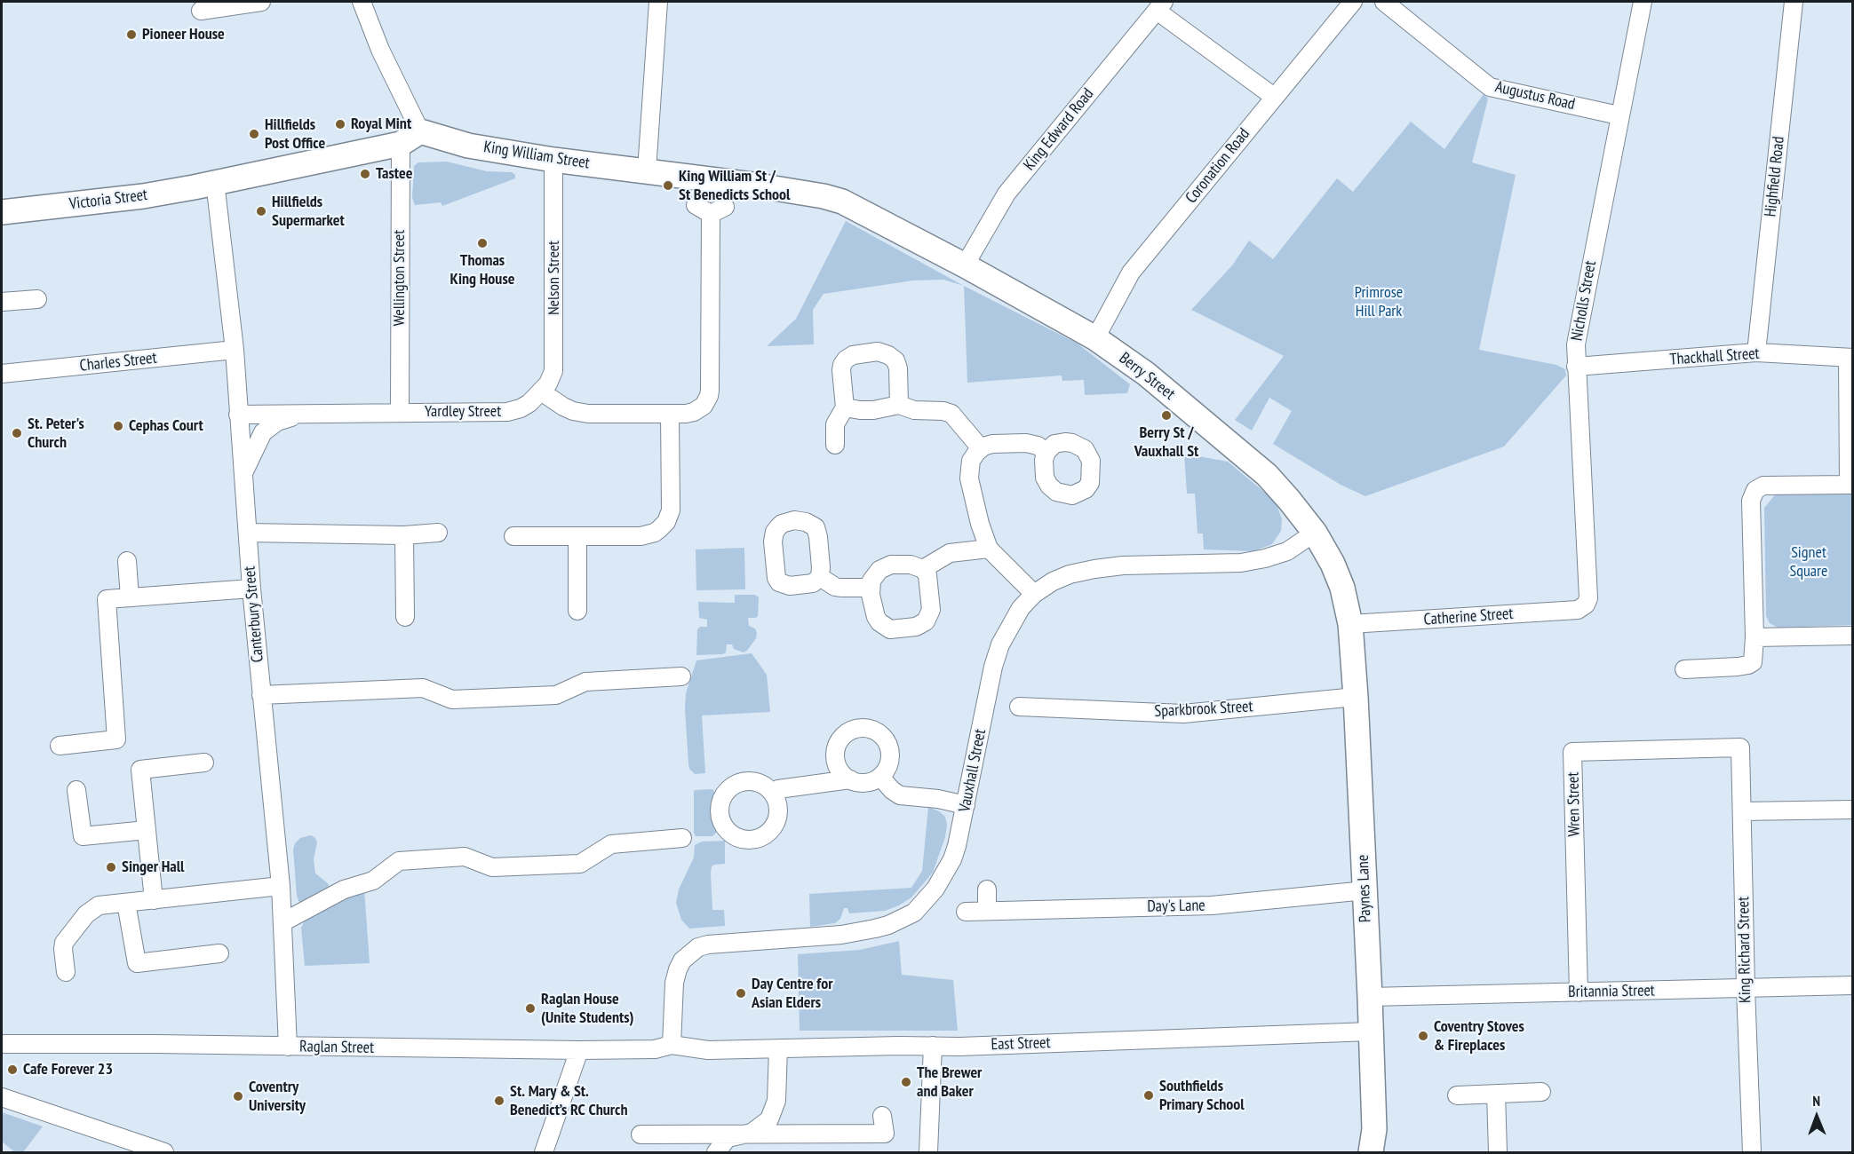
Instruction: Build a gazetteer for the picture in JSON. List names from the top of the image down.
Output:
{
  "streets": {
    "street": [
      "Augustus Road",
      "King Edward Road",
      "King William Street",
      "Coronation Road",
      "Highfield Road",
      "Victoria Street",
      "Wellington Street",
      "Nelson Street",
      "Nicholls Street",
      "Thackhall Street",
      "Charles Street",
      "Berry Street",
      "Yardley Street",
      "Canterbury Street",
      "Catherine Street",
      "Sparkbrook Street",
      "Vauxhall Street",
      "Wren Street",
      "Paynes Lane",
      "Day's Lane",
      "King Richard Street",
      "Britannia Street",
      "East Street",
      "Raglan Street"
    ]
  },
  "crossings": [
    ["Augustus Road", "Nicholls Street"],
    ["King Edward Road", "Berry Street"],
    ["King William Street", "Nelson Street"],
    ["King William Street", "Berry Street"],
    ["Coronation Road", "Berry Street"],
    ["Highfield Road", "Thackhall Street"],
    ["Victoria Street", "Canterbury Street"],
    ["Wellington Street", "Yardley Street"],
    ["Nelson Street", "Yardley Street"],
    ["Nicholls Street", "Thackhall Street"],
    ["Nicholls Street", "Catherine Street"],
    ["Charles Street", "Canterbury Street"],
    ["Berry Street", "Catherine Street"],
    ["Berry Street", "Vauxhall Street"],
    ["Berry Street", "Paynes Lane"],
    ["Yardley Street", "Canterbury Street"],
    ["Canterbury Street", "Raglan Street"],
    ["Catherine Street", "Paynes Lane"],
    ["Sparkbrook Street", "Paynes Lane"],
    ["Vauxhall Street", "East Street"],
    ["Vauxhall Street", "Raglan Street"],
    ["Wren Street", "King Richard Street"],
    ["Wren Street", "Britannia Street"],
    ["Paynes Lane", "Day's Lane"],
    ["Paynes Lane", "Britannia Street"],
    ["Paynes Lane", "East Street"],
    ["King Richard Street", "Britannia Street"],
    ["East Street", "Raglan Street"]
  ],
  "parks": ["Primrose Hill Park", "Signet Square"],
  "places": [
    "Pioneer House",
    "Royal Mint",
    "Hillfields Post Office",
    "Tastee",
    "King William St / St Benedicts School",
    "Hillfields Supermarket",
    "Thomas King House",
    "Berry St / Vauxhall St",
    "Cephas Court",
    "St. Peter's Church",
    "Singer Hall",
    "Day Centre for Asian Elders",
    "Raglan House (Unite Students)",
    "Coventry Stoves & Fireplaces",
    "Cafe Forever 23",
    "The Brewer and Baker",
    "Southfields Primary School",
    "Coventry University",
    "St. Mary & St. Benedict’s RC Church"
  ],
  "north": "top"
}
